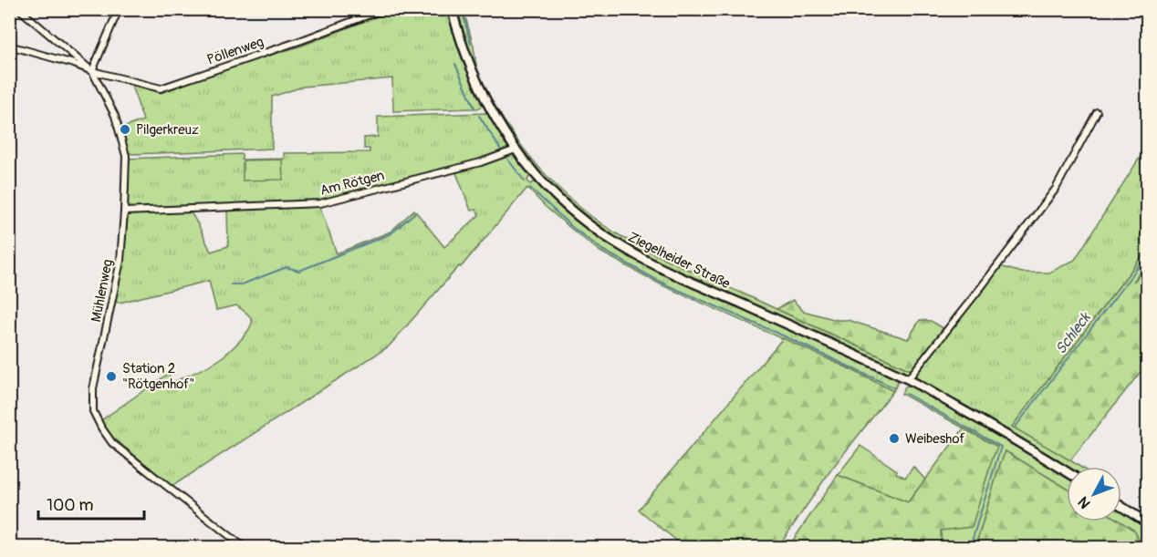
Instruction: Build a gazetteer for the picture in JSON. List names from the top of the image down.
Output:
{
  "streets": {
    "street": [
      "Pöllenweg",
      "Am Rötgen",
      "Ziegelheider Straße",
      "Mühlenweg"
    ]
  },
  "crossings": [
    ["Pöllenweg", "Mühlenweg"],
    ["Am Rötgen", "Ziegelheider Straße"],
    ["Am Rötgen", "Mühlenweg"]
  ],
  "water": ["Schleck"],
  "places": ["Pilgerkreuz", "Station 2 \"Rötgenhof\"", "Weibeshof"],
  "scale_bar": "100 m",
  "north": "bottom left"
}
